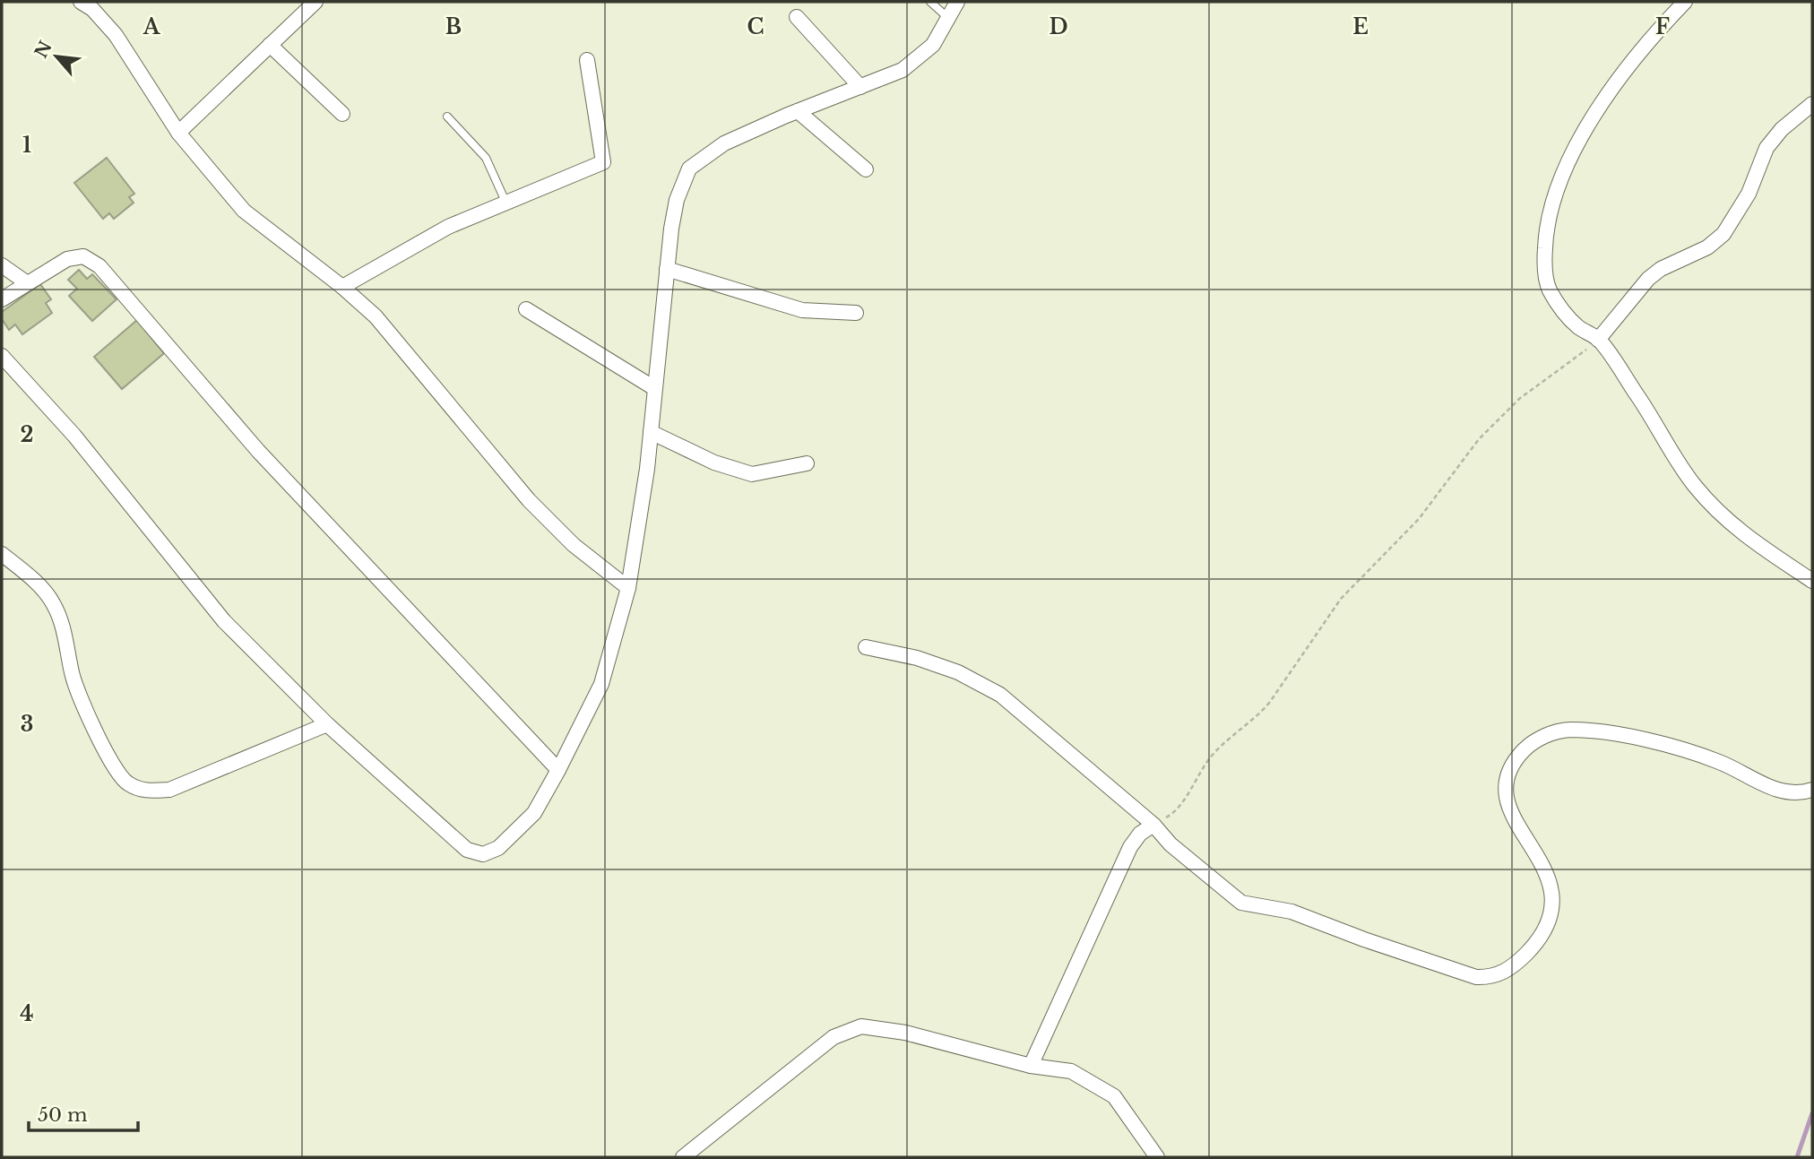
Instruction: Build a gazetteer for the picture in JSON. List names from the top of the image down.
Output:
{
  "scale_bar": "50 m",
  "north": "top left",
  "grid": {
    "columns": [
      "A",
      "B",
      "C",
      "D",
      "E",
      "F"
    ],
    "rows": [
      "1",
      "2",
      "3",
      "4"
    ]
  }
}
